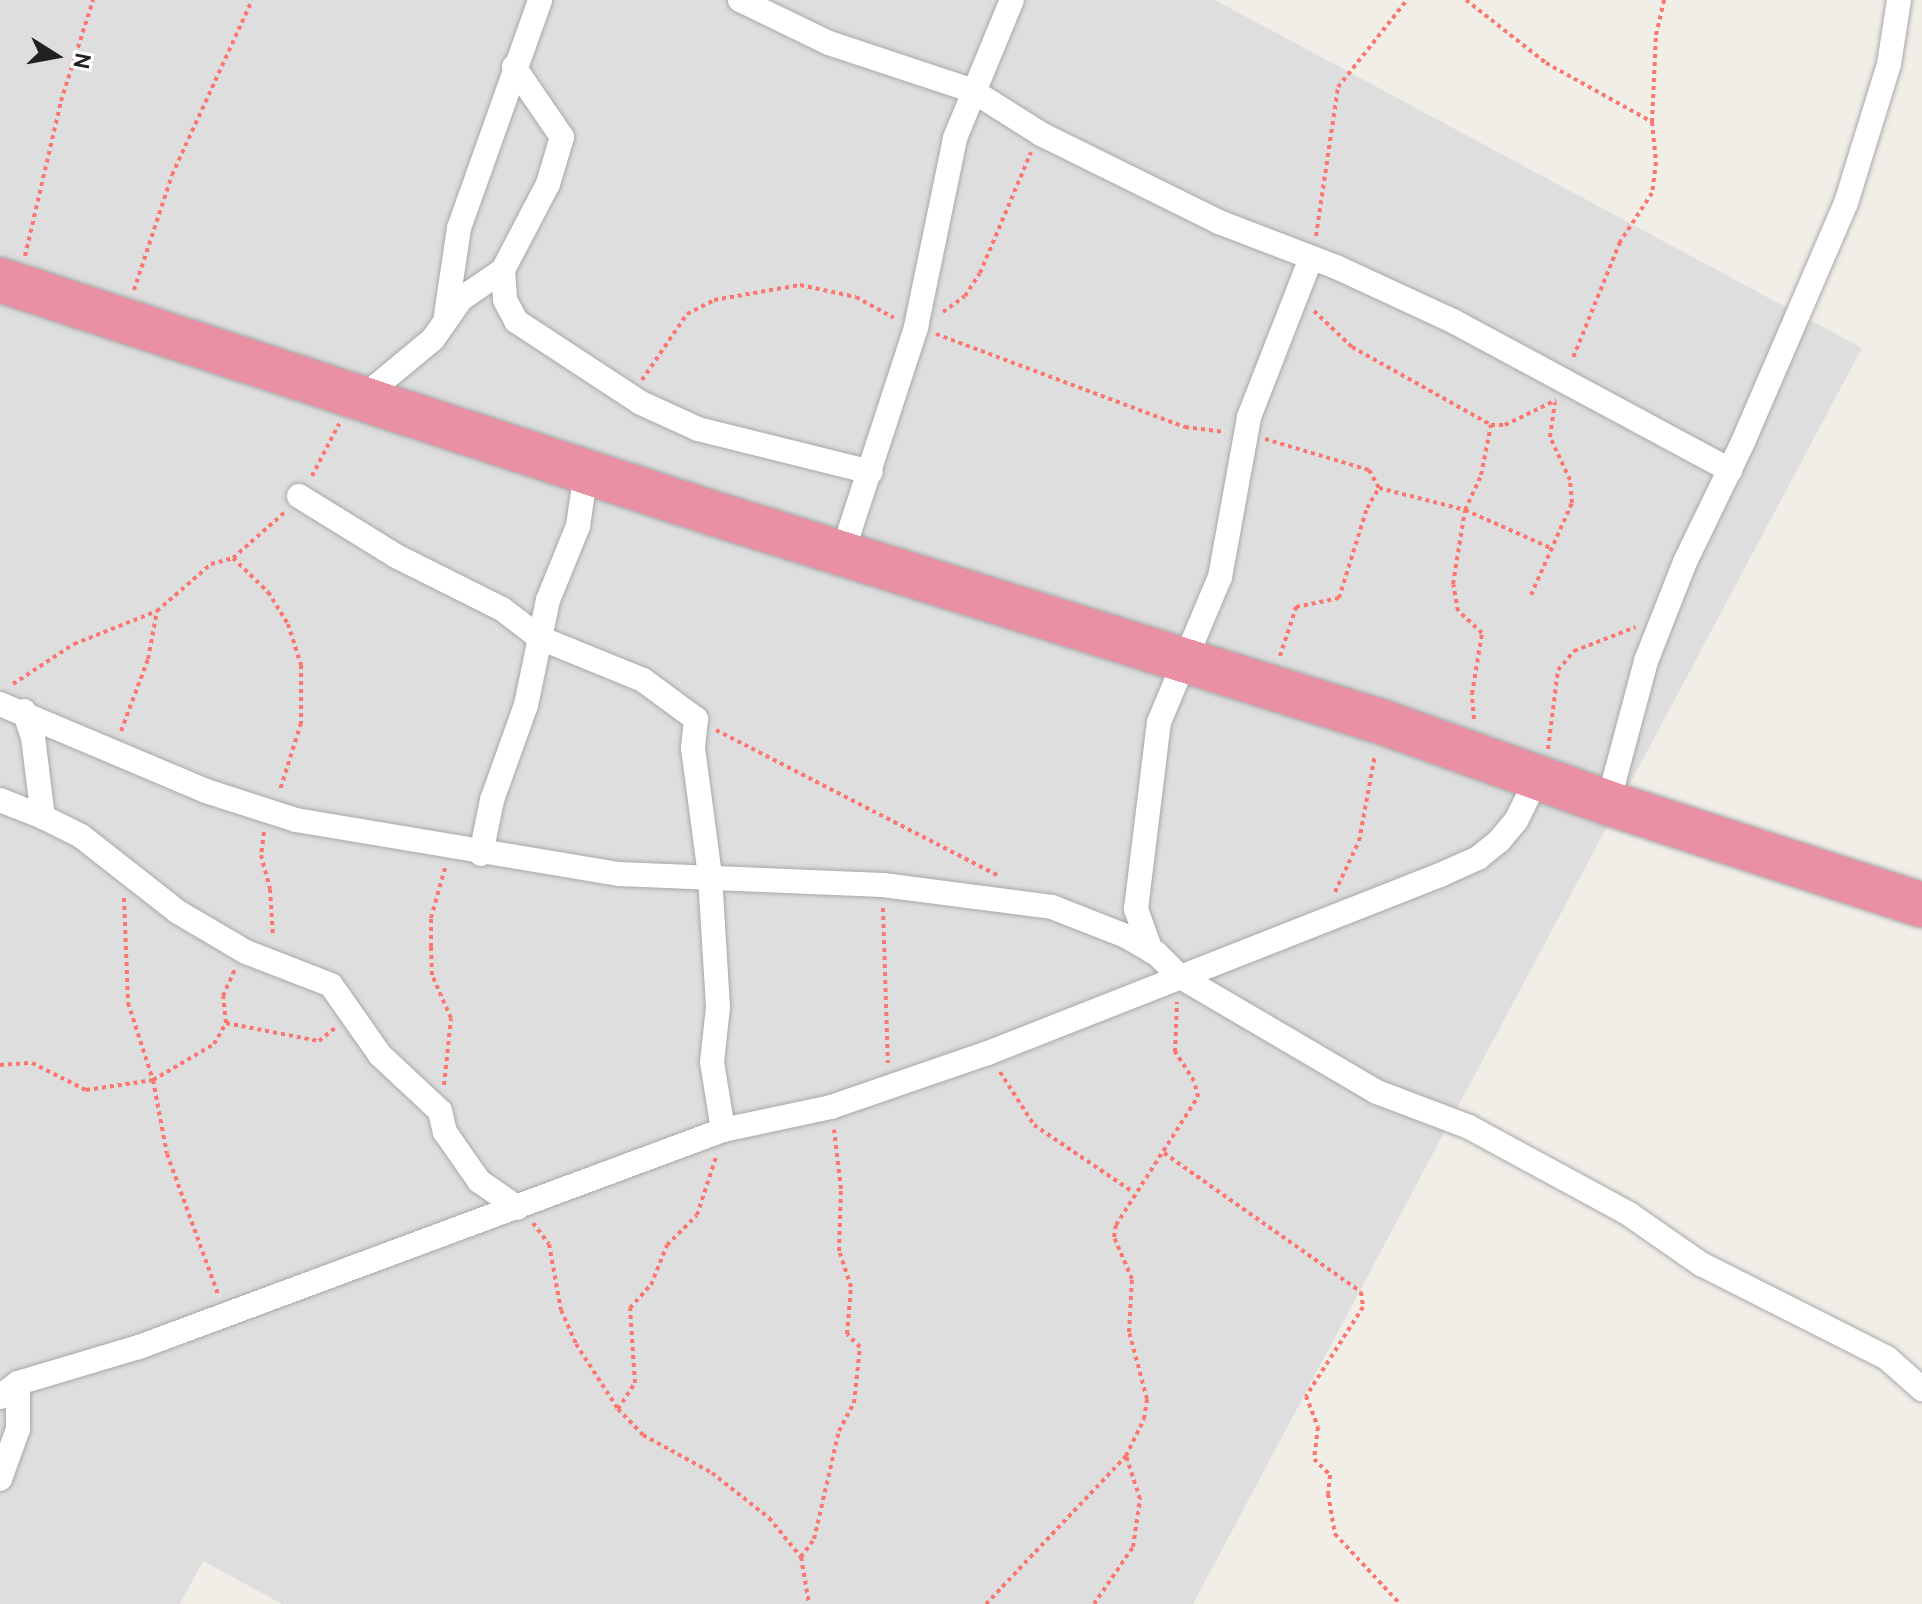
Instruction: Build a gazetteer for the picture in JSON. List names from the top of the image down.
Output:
{
  "north": "right"
}
